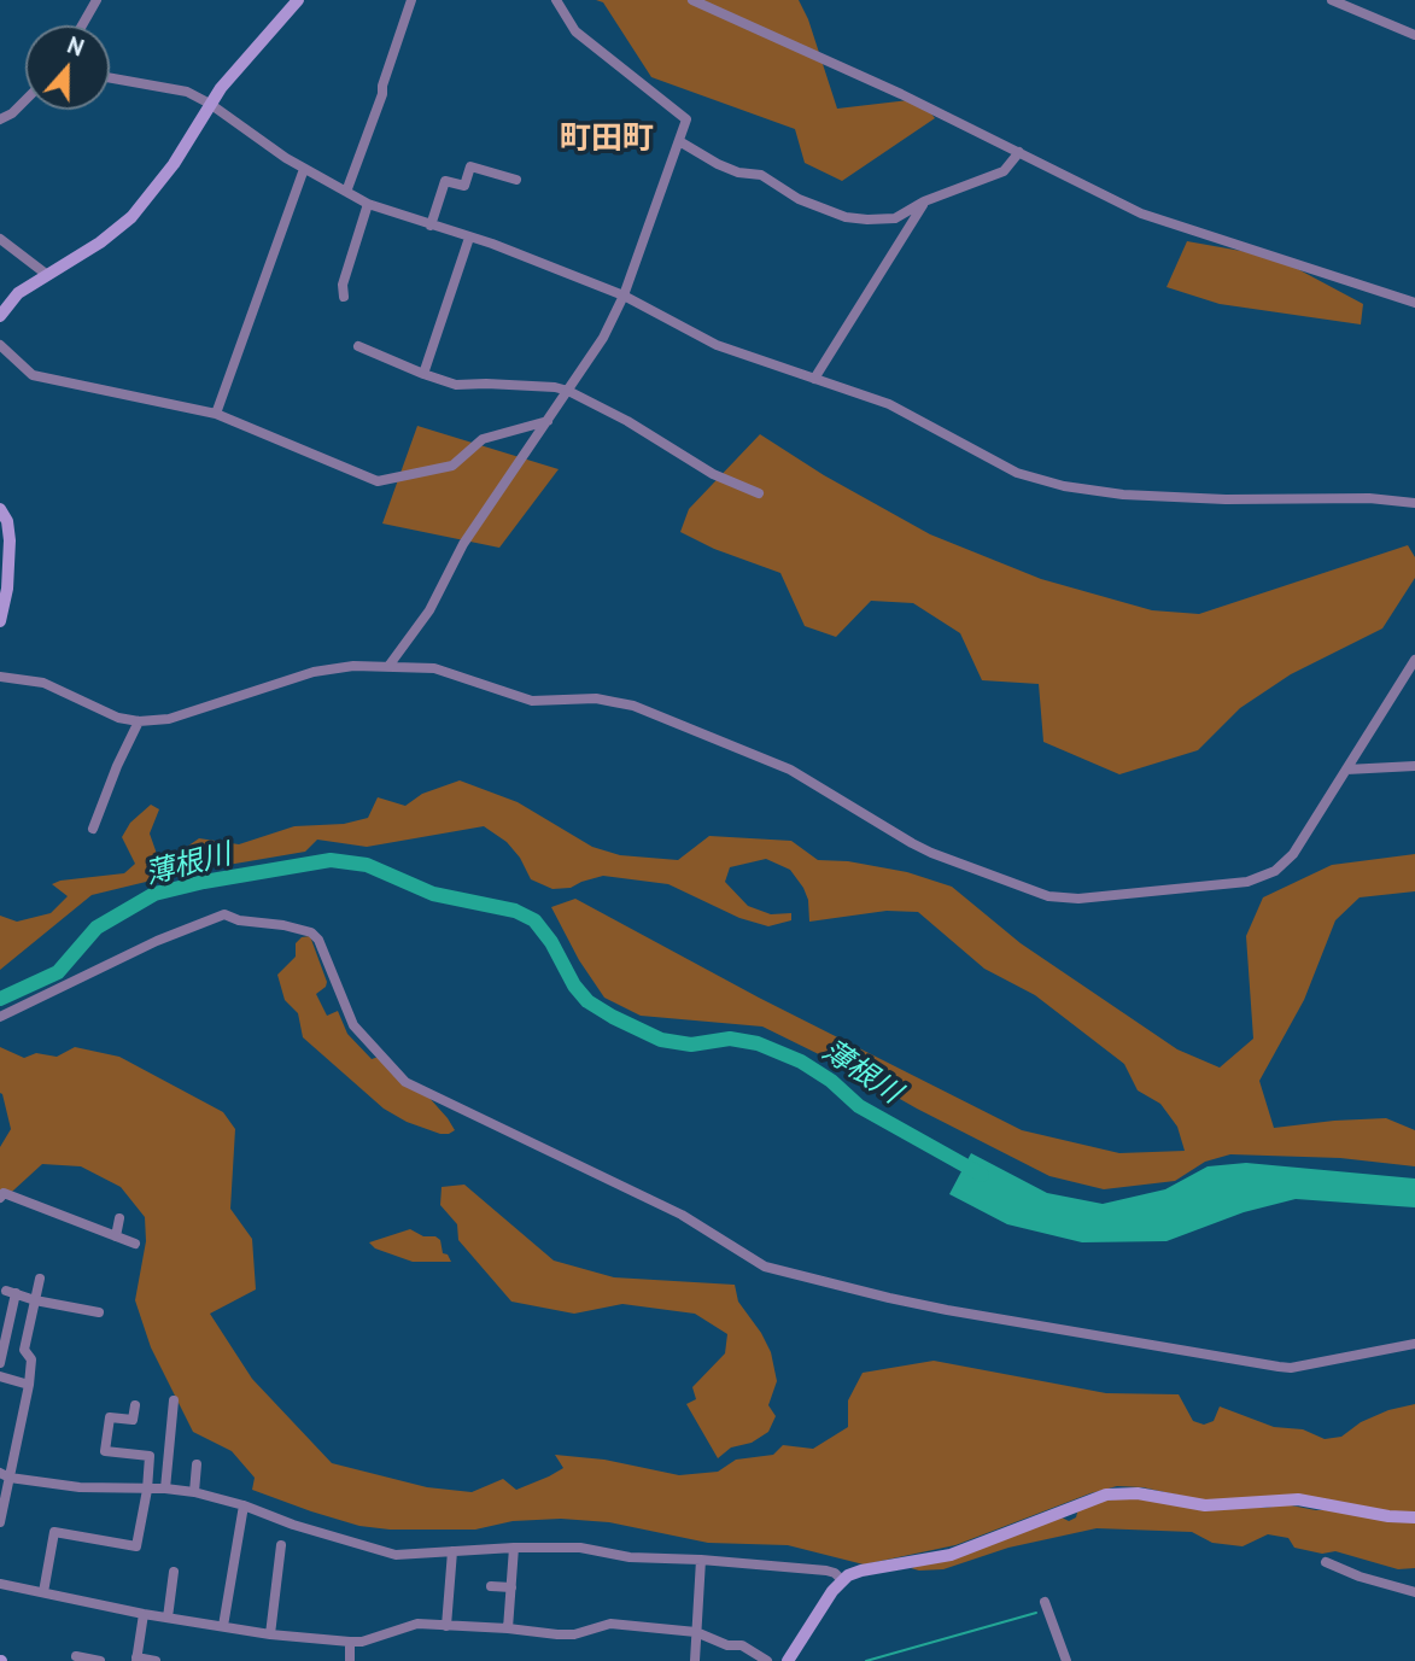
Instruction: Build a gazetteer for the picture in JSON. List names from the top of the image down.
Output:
{
  "districts": ["町田町"],
  "water": ["薄根川"],
  "north": "top"
}
